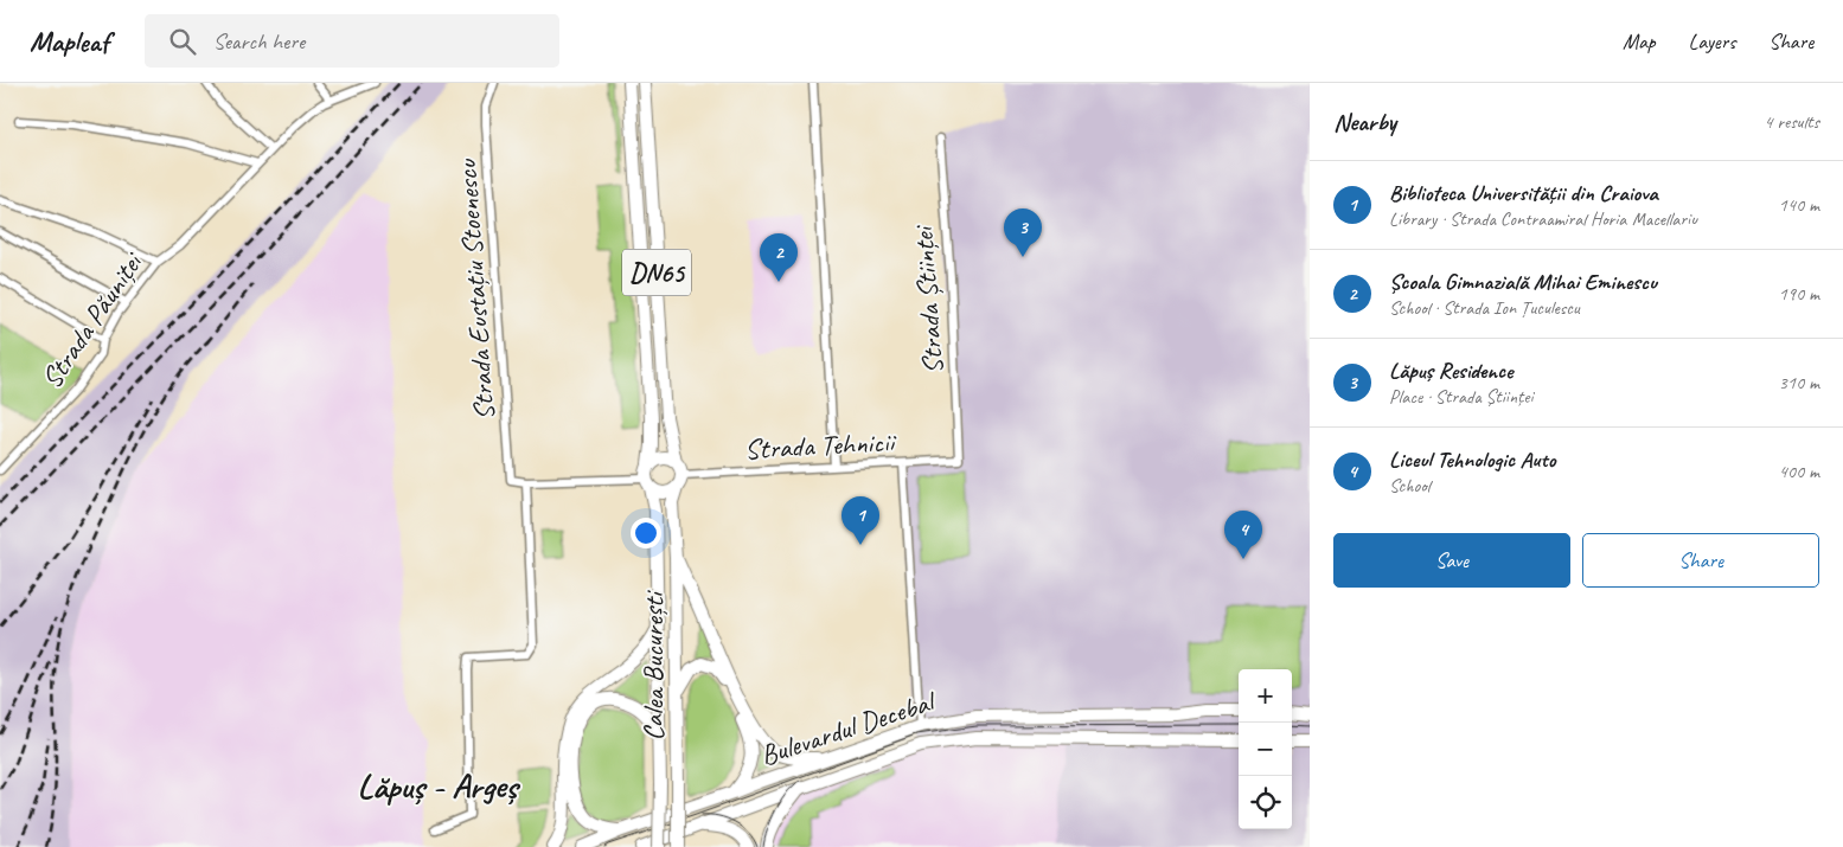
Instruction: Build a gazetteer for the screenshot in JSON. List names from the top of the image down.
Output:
{
  "streets": {
    "main road": ["DN65", "Calea București", "Bulevardul Decebal"],
    "street": [
      "Strada Eustațiu Stoenescu",
      "Strada Științei",
      "Strada Păuniței",
      "Strada Tehnicii"
    ]
  },
  "crossings": [
    ["DN65", "Strada Tehnicii"],
    ["DN65", "Calea București"],
    ["Strada Științei", "Strada Tehnicii"],
    ["Strada Tehnicii", "Calea București"]
  ],
  "districts": ["Lăpuș - Argeș"],
  "page": {
    "header": "Mapleaf",
    "search": "Search here",
    "nav": ["Map", "Layers", "Share"],
    "heading": ["Nearby", "4 results"],
    "list": [
      {
        "mark": "1",
        "name": "Biblioteca Universității din Craiova",
        "note": "Library · Strada Contraamiral Horia Macellariu",
        "value": "140 m"
      },
      {
        "mark": "2",
        "name": "Școala Gimnazială Mihai Eminescu",
        "note": "School · Strada Ion Țuculescu",
        "value": "190 m"
      },
      {
        "mark": "3",
        "name": "Lăpuș Residence",
        "note": "Place · Strada Științei",
        "value": "310 m"
      },
      {
        "mark": "4",
        "name": "Liceul Tehnologic Auto",
        "note": "School",
        "value": "400 m"
      }
    ],
    "pins": [
      "3",
      "2",
      "1",
      "4"
    ],
    "buttons": ["Save", "Share"],
    "map_buttons": ["+", "−"]
  }
}
